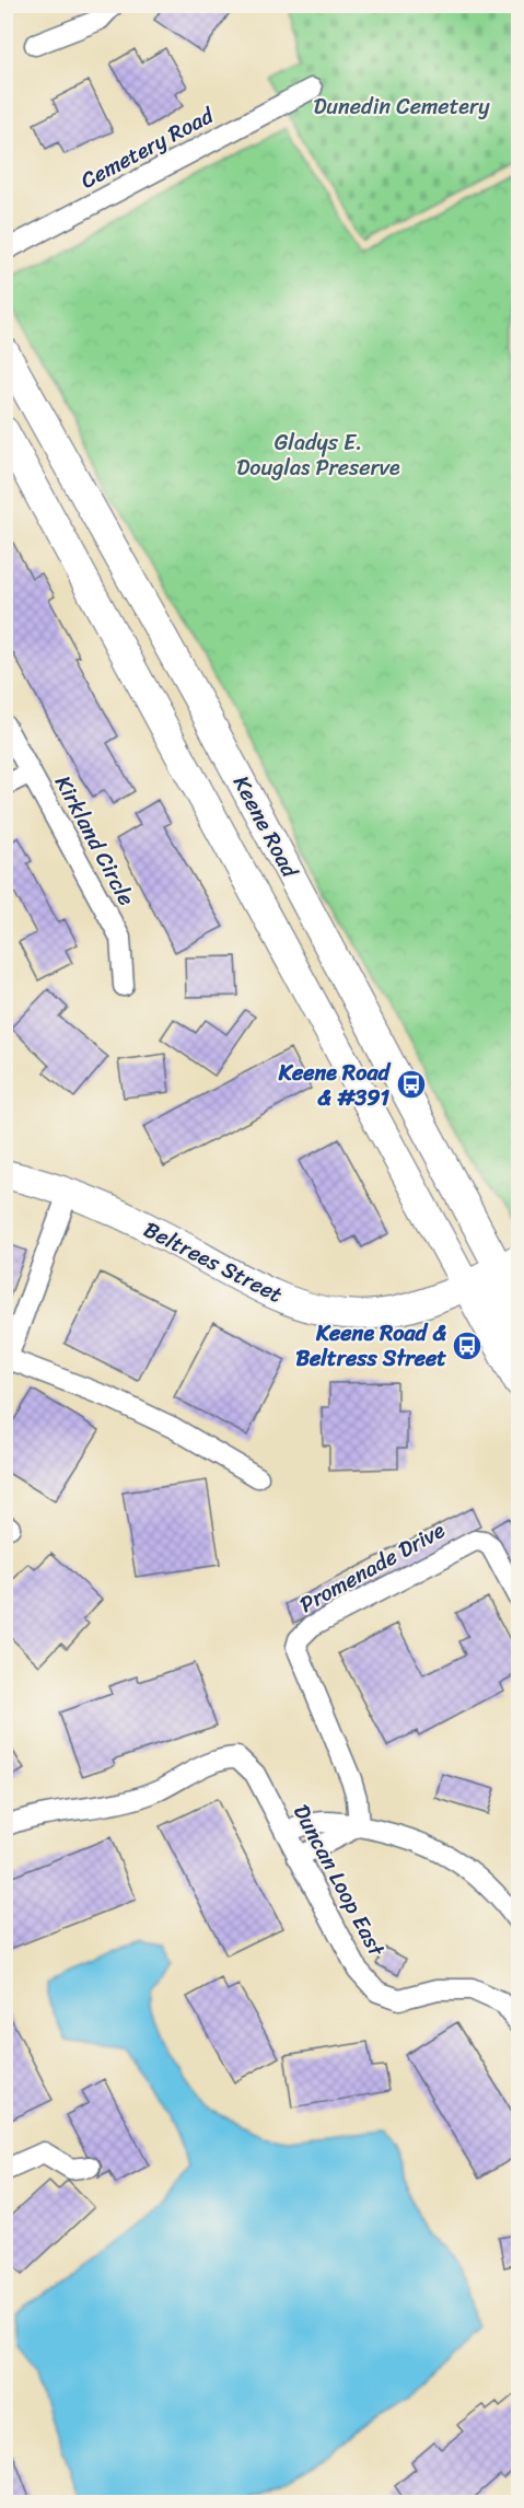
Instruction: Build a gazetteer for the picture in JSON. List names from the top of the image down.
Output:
{
  "streets": {
    "main road": ["Keene Road", "Beltrees Street"],
    "street": [
      "Cemetery Road",
      "Kirkland Circle",
      "Promenade Drive",
      "Duncan Loop East"
    ]
  },
  "crossings": [
    ["Keene Road", "Beltrees Street"]
  ],
  "parks": ["Dunedin Cemetery", "Gladys E. Douglas Preserve"],
  "places": {
    "bus stop": ["Keene Road & #391", "Keene Road & Beltress Street"]
  }
}
